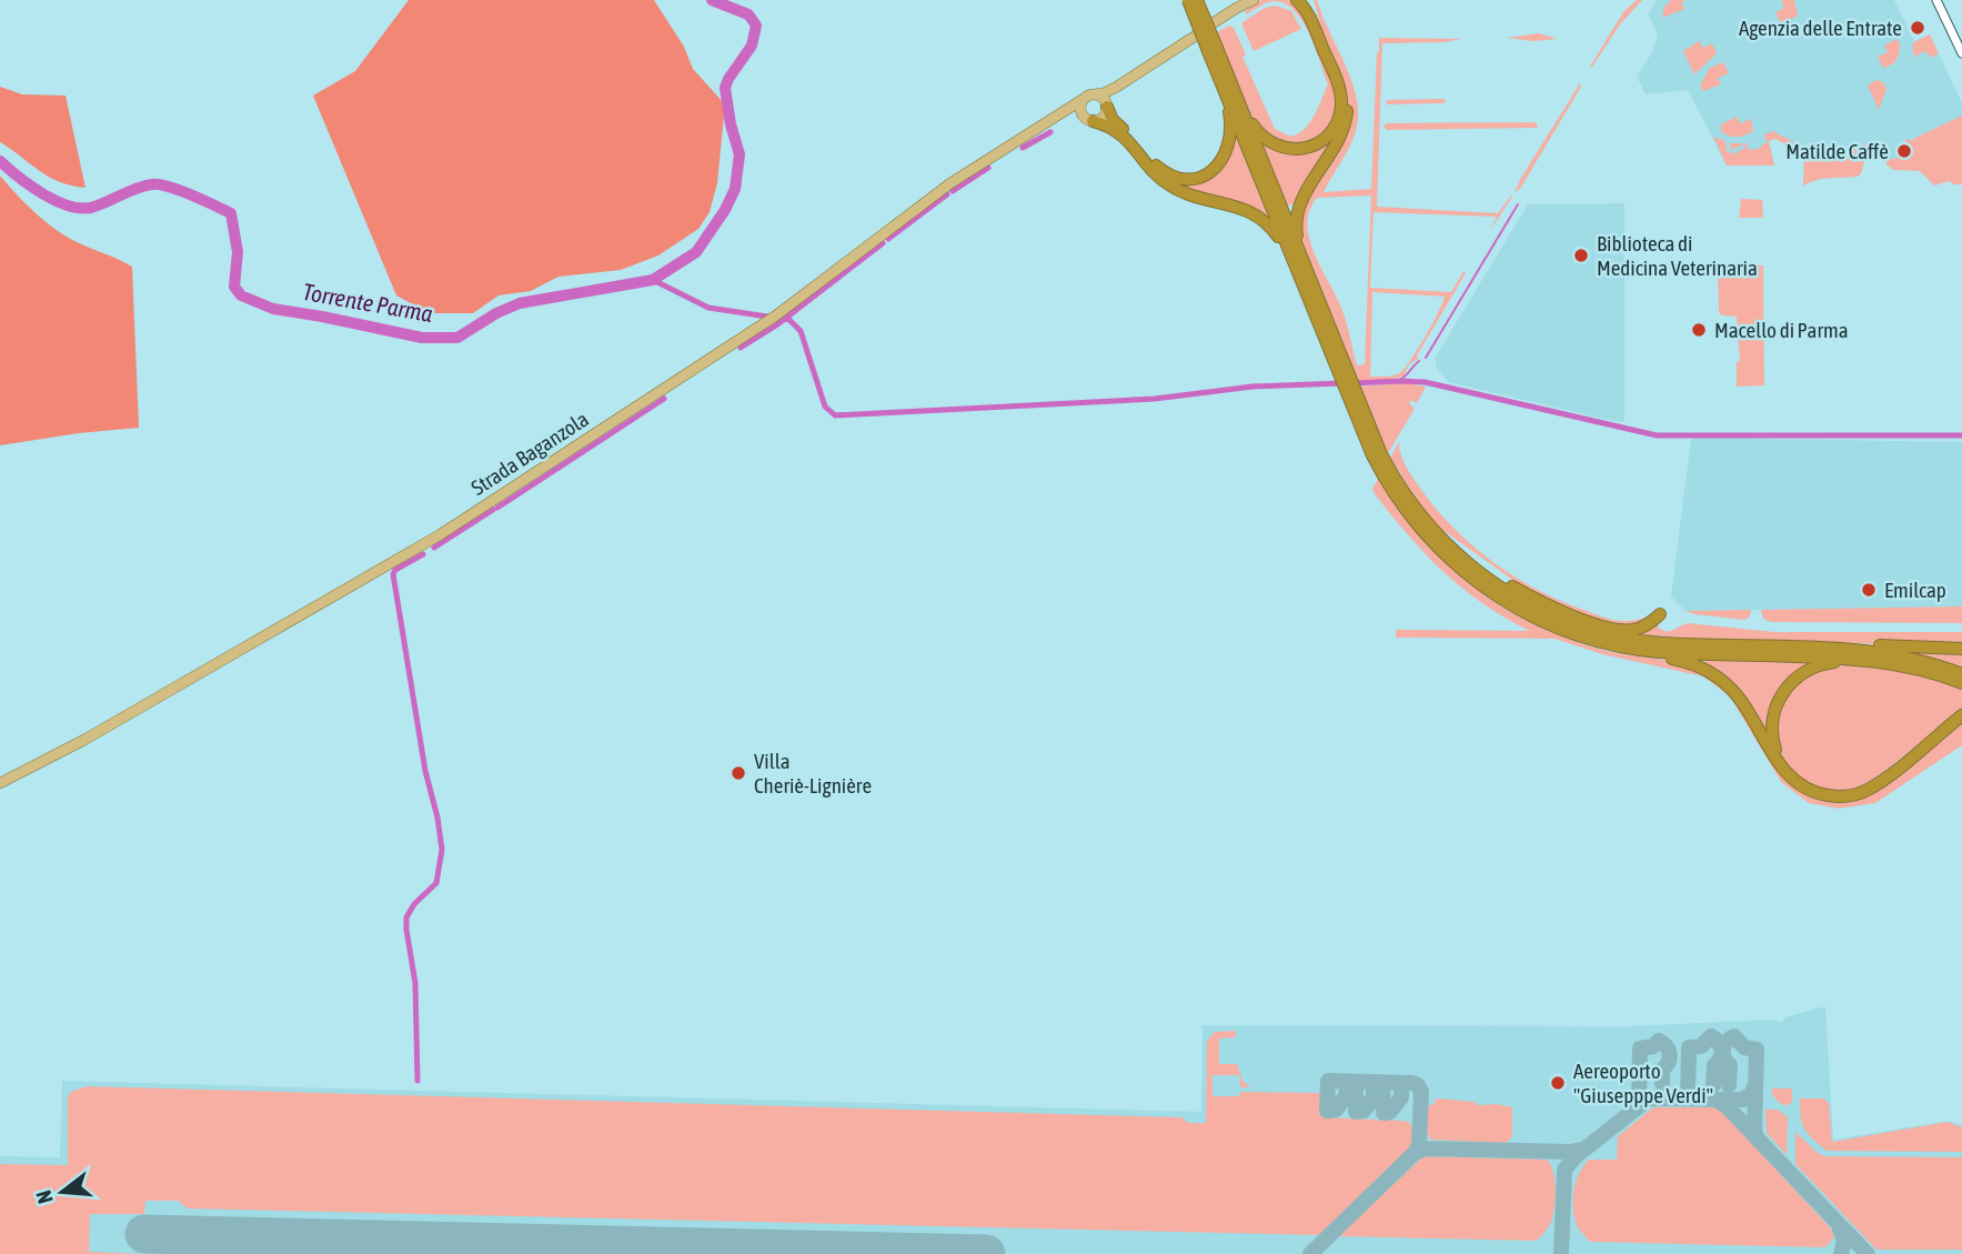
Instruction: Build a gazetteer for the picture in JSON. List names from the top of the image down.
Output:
{
  "streets": {
    "main road": ["Strada Baganzola"]
  },
  "water": ["Torrente Parma"],
  "places": [
    "Agenzia delle Entrate",
    "Matilde Caffè",
    "Biblioteca di Medicina Veterinaria",
    "Macello di Parma",
    "Emilcap",
    "Villa Cheriè-Lignière",
    "Aereoporto \"Giusepppe Verdi\""
  ],
  "north": "left"
}
